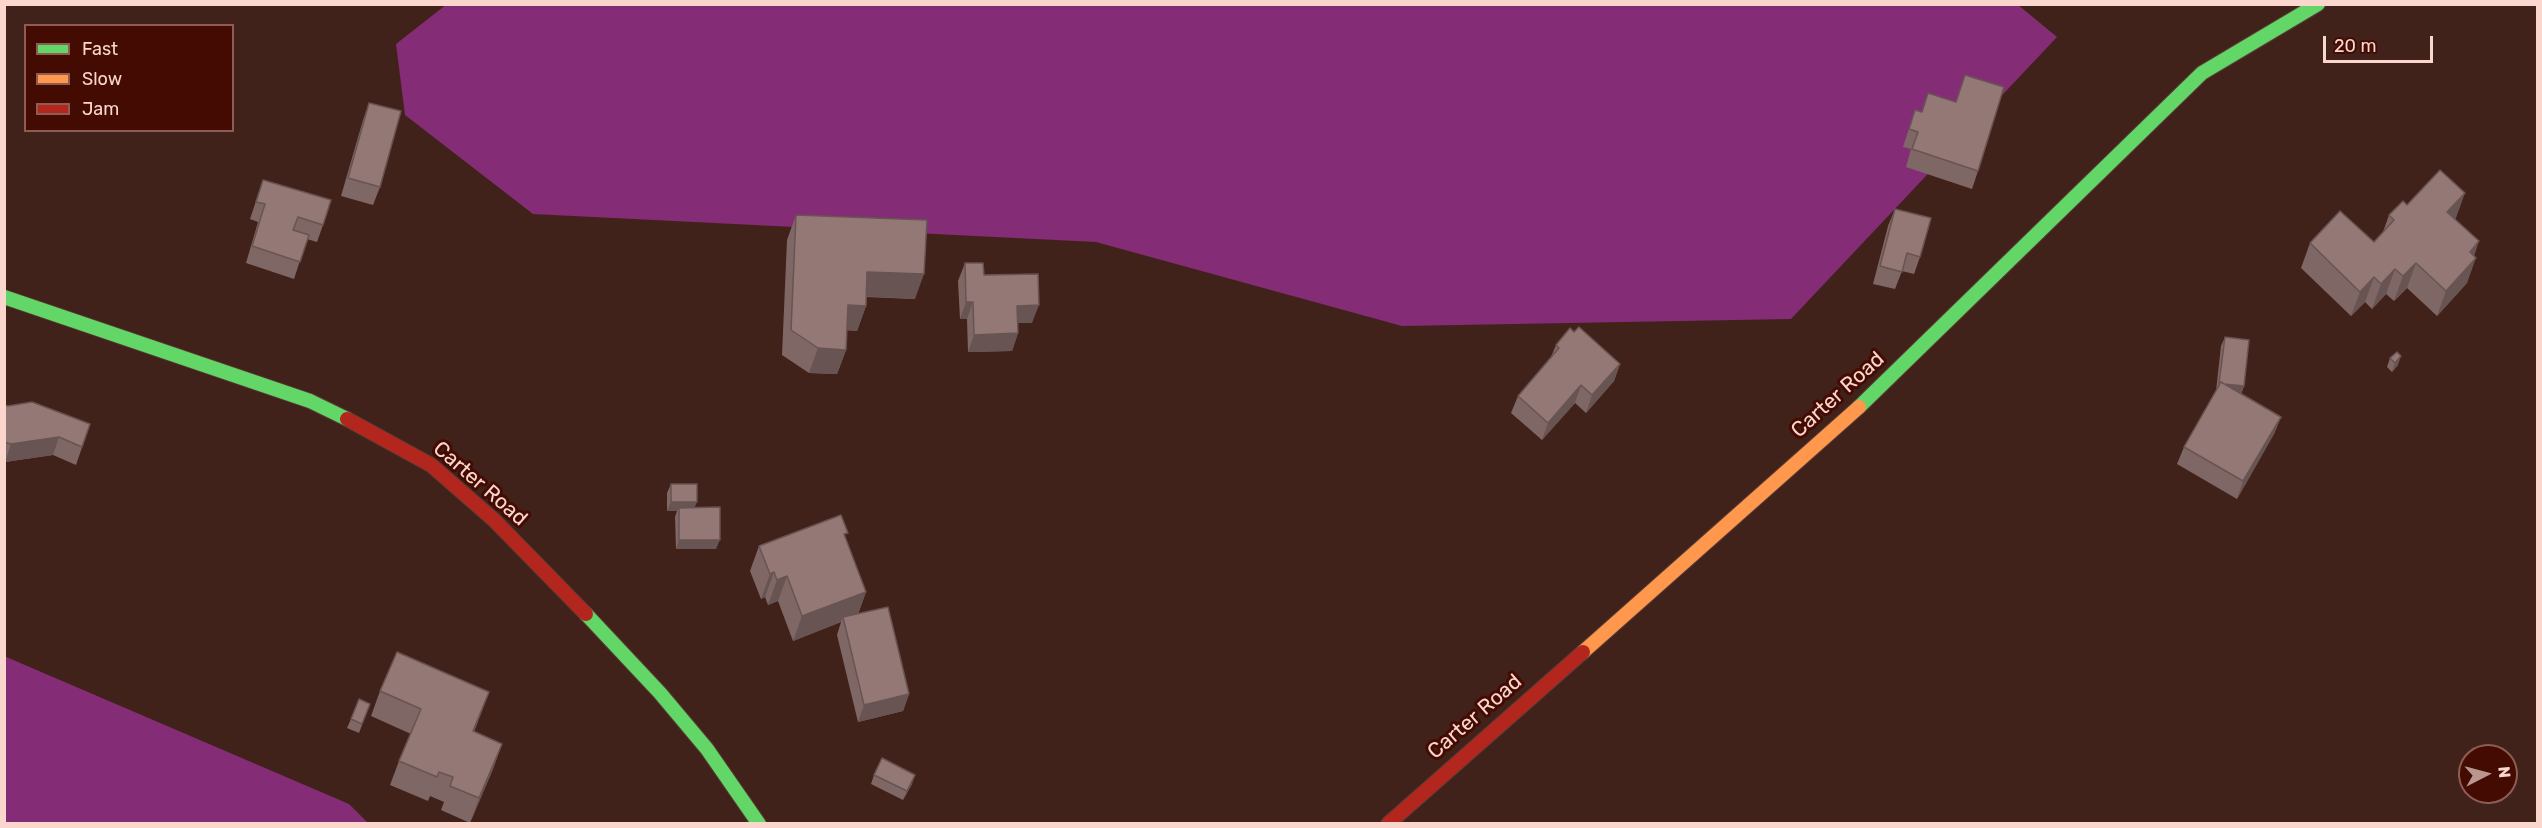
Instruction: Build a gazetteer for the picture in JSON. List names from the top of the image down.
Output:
{
  "streets": {
    "street": ["Carter Road"]
  },
  "legend": ["Fast", "Slow", "Jam"],
  "scale_bar": "20 m",
  "north": "right"
}
